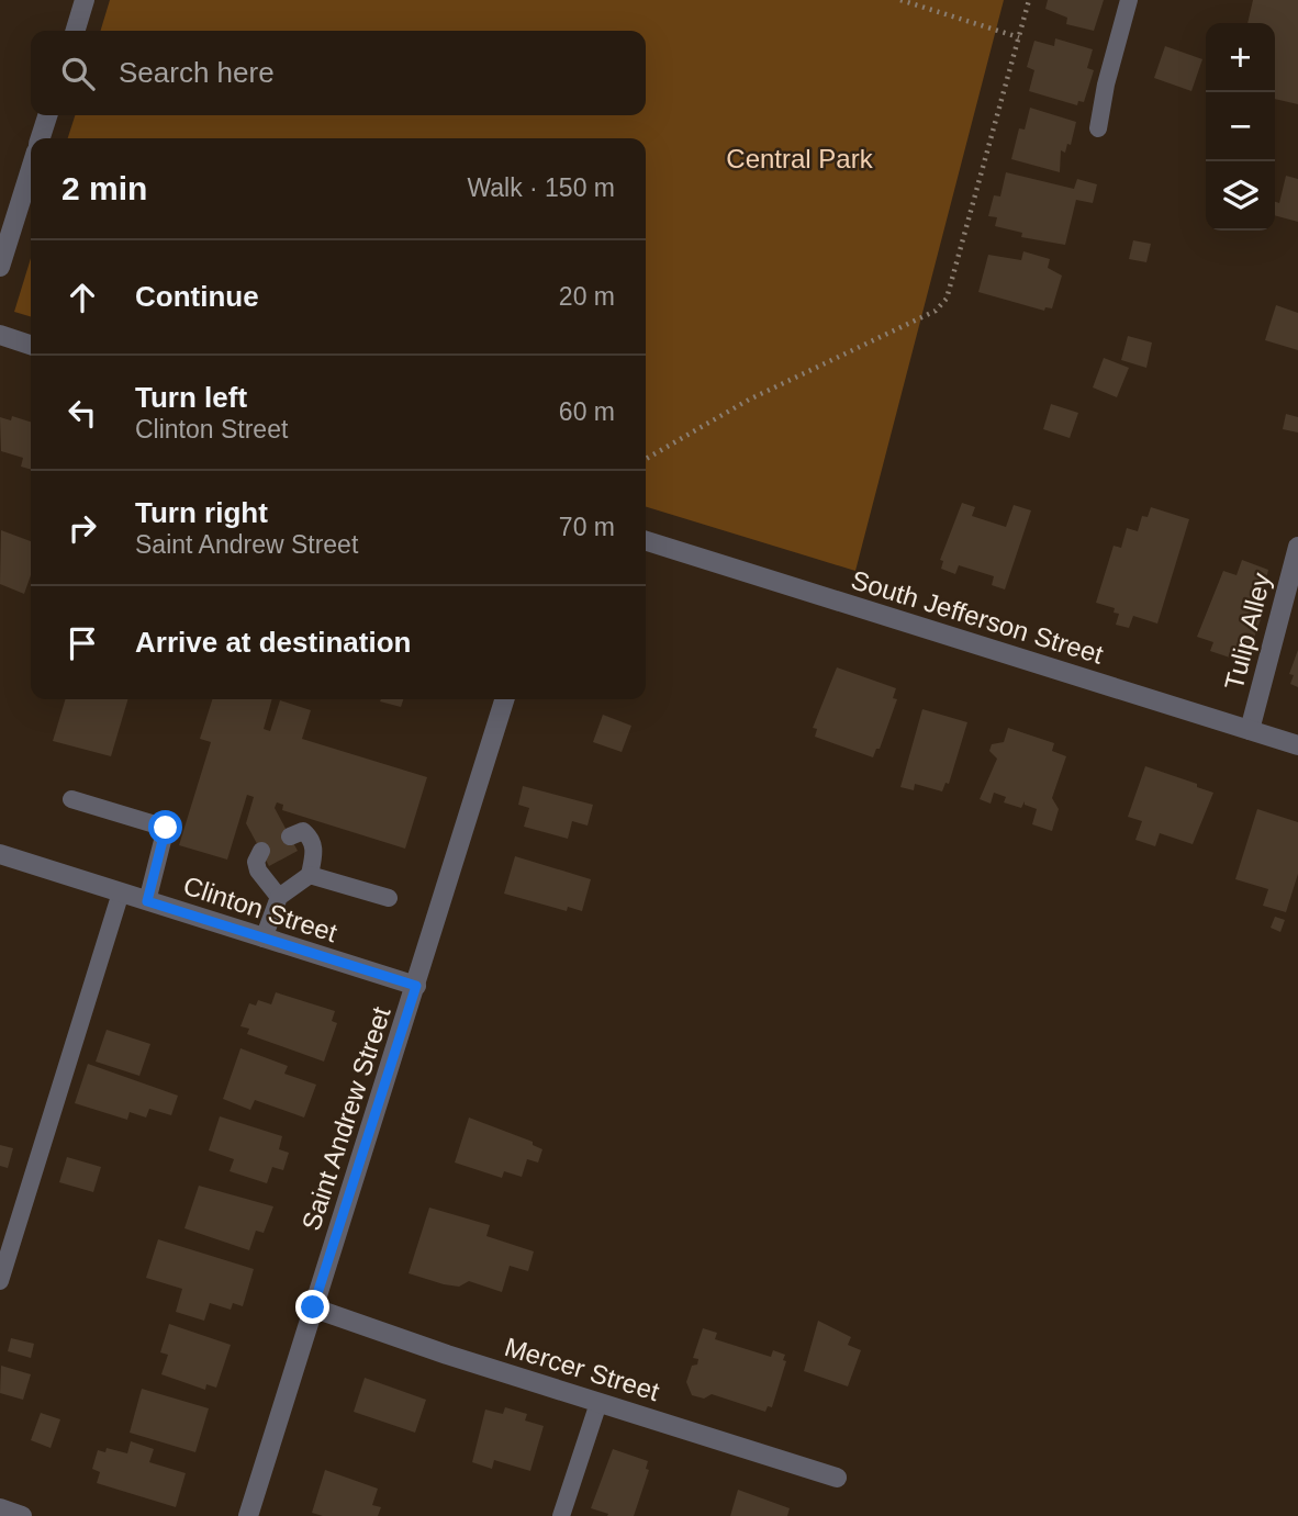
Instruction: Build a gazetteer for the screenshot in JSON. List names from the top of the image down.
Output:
{
  "streets": {
    "street": [
      "South Jefferson Street",
      "Tulip Alley",
      "Clinton Street",
      "Saint Andrew Street",
      "Mercer Street"
    ]
  },
  "crossings": [
    ["South Jefferson Street", "Tulip Alley"],
    ["Clinton Street", "Saint Andrew Street"],
    ["Saint Andrew Street", "Mercer Street"]
  ],
  "parks": ["Central Park"],
  "page": {
    "map_buttons": ["+", "−"],
    "search": "Search here",
    "heading": ["2 min", "Walk · 150 m"],
    "list": [
      ["Continue", "20 m"],
      ["Turn left", "Clinton Street", "60 m"],
      ["Turn right", "Saint Andrew Street", "70 m"],
      "Arrive at destination"
    ]
  }
}
